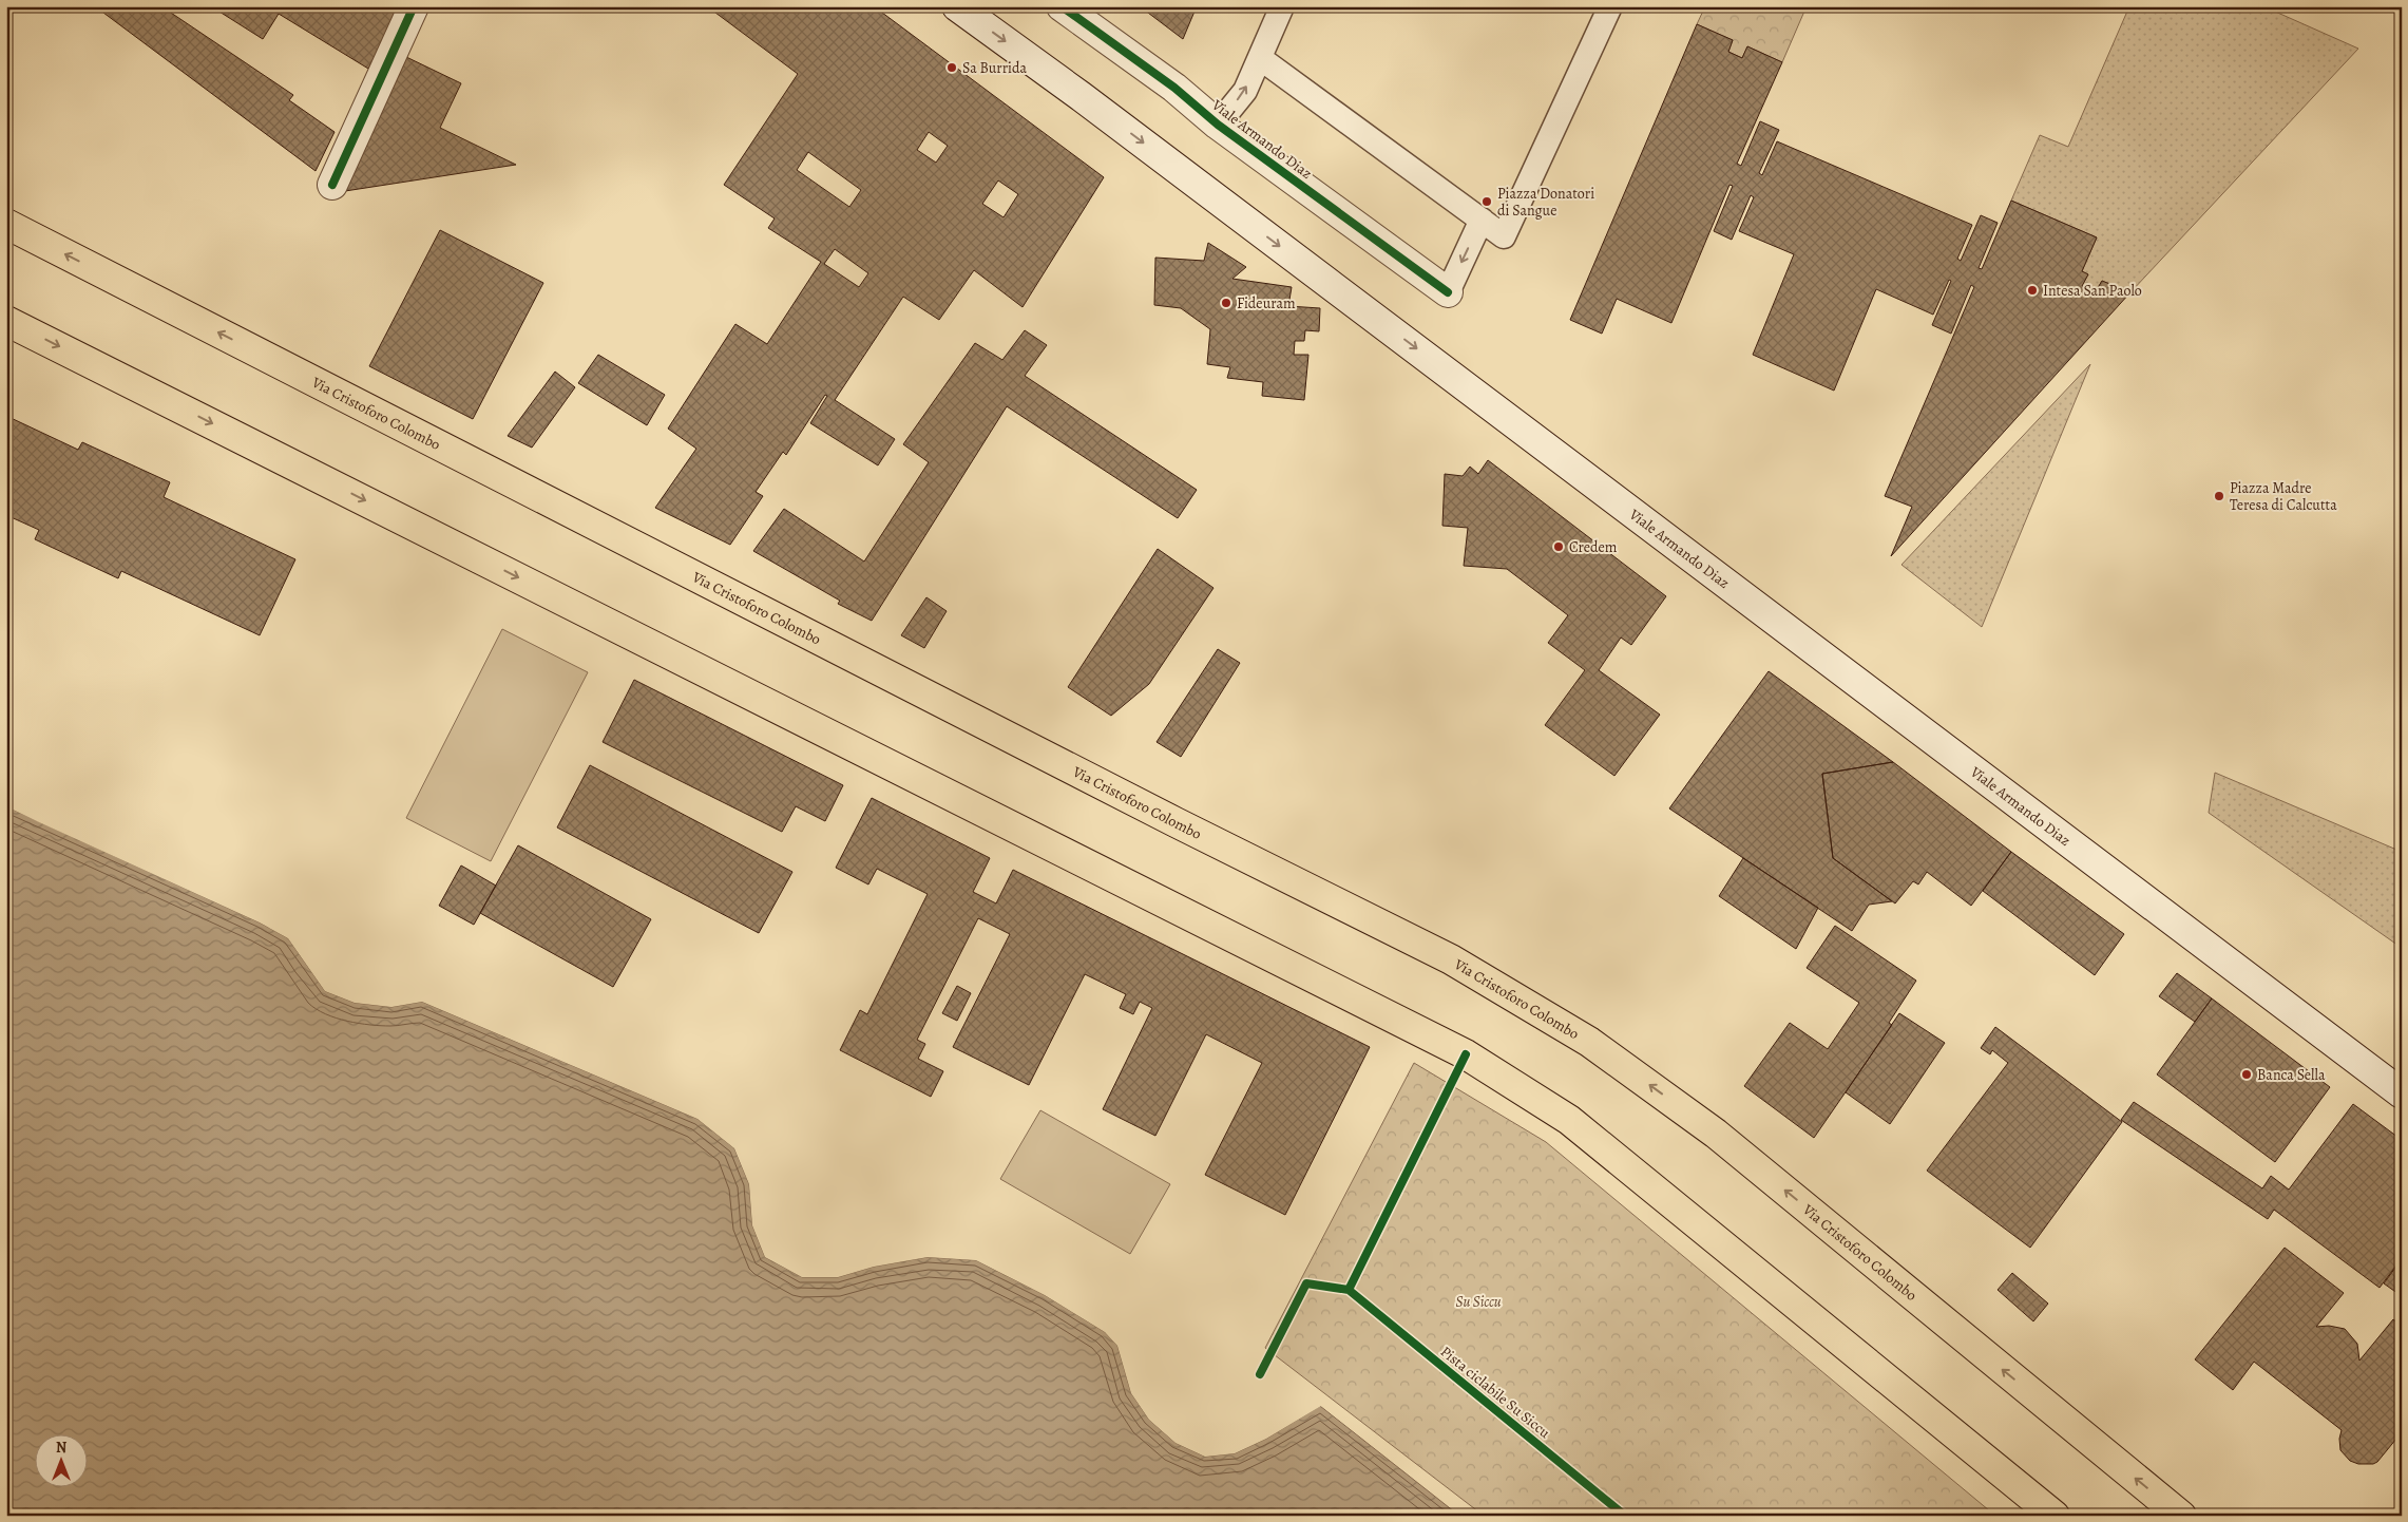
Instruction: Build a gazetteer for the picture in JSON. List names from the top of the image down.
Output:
{
  "streets": {
    "main road": ["Viale Armando Diaz", "Via Cristoforo Colombo"],
    "cycle path": ["Pista ciclabile Su Siccu"]
  },
  "one_way": ["Viale Armando Diaz"],
  "parks": ["Su Siccu"],
  "places": [
    "Sa Burrida",
    "Piazza Donatori di Sangue",
    "Intesa San Paolo",
    "Fideuram",
    "Piazza Madre Teresa di Calcutta",
    "Credem",
    "Banca Sella"
  ],
  "north": "top"
}
